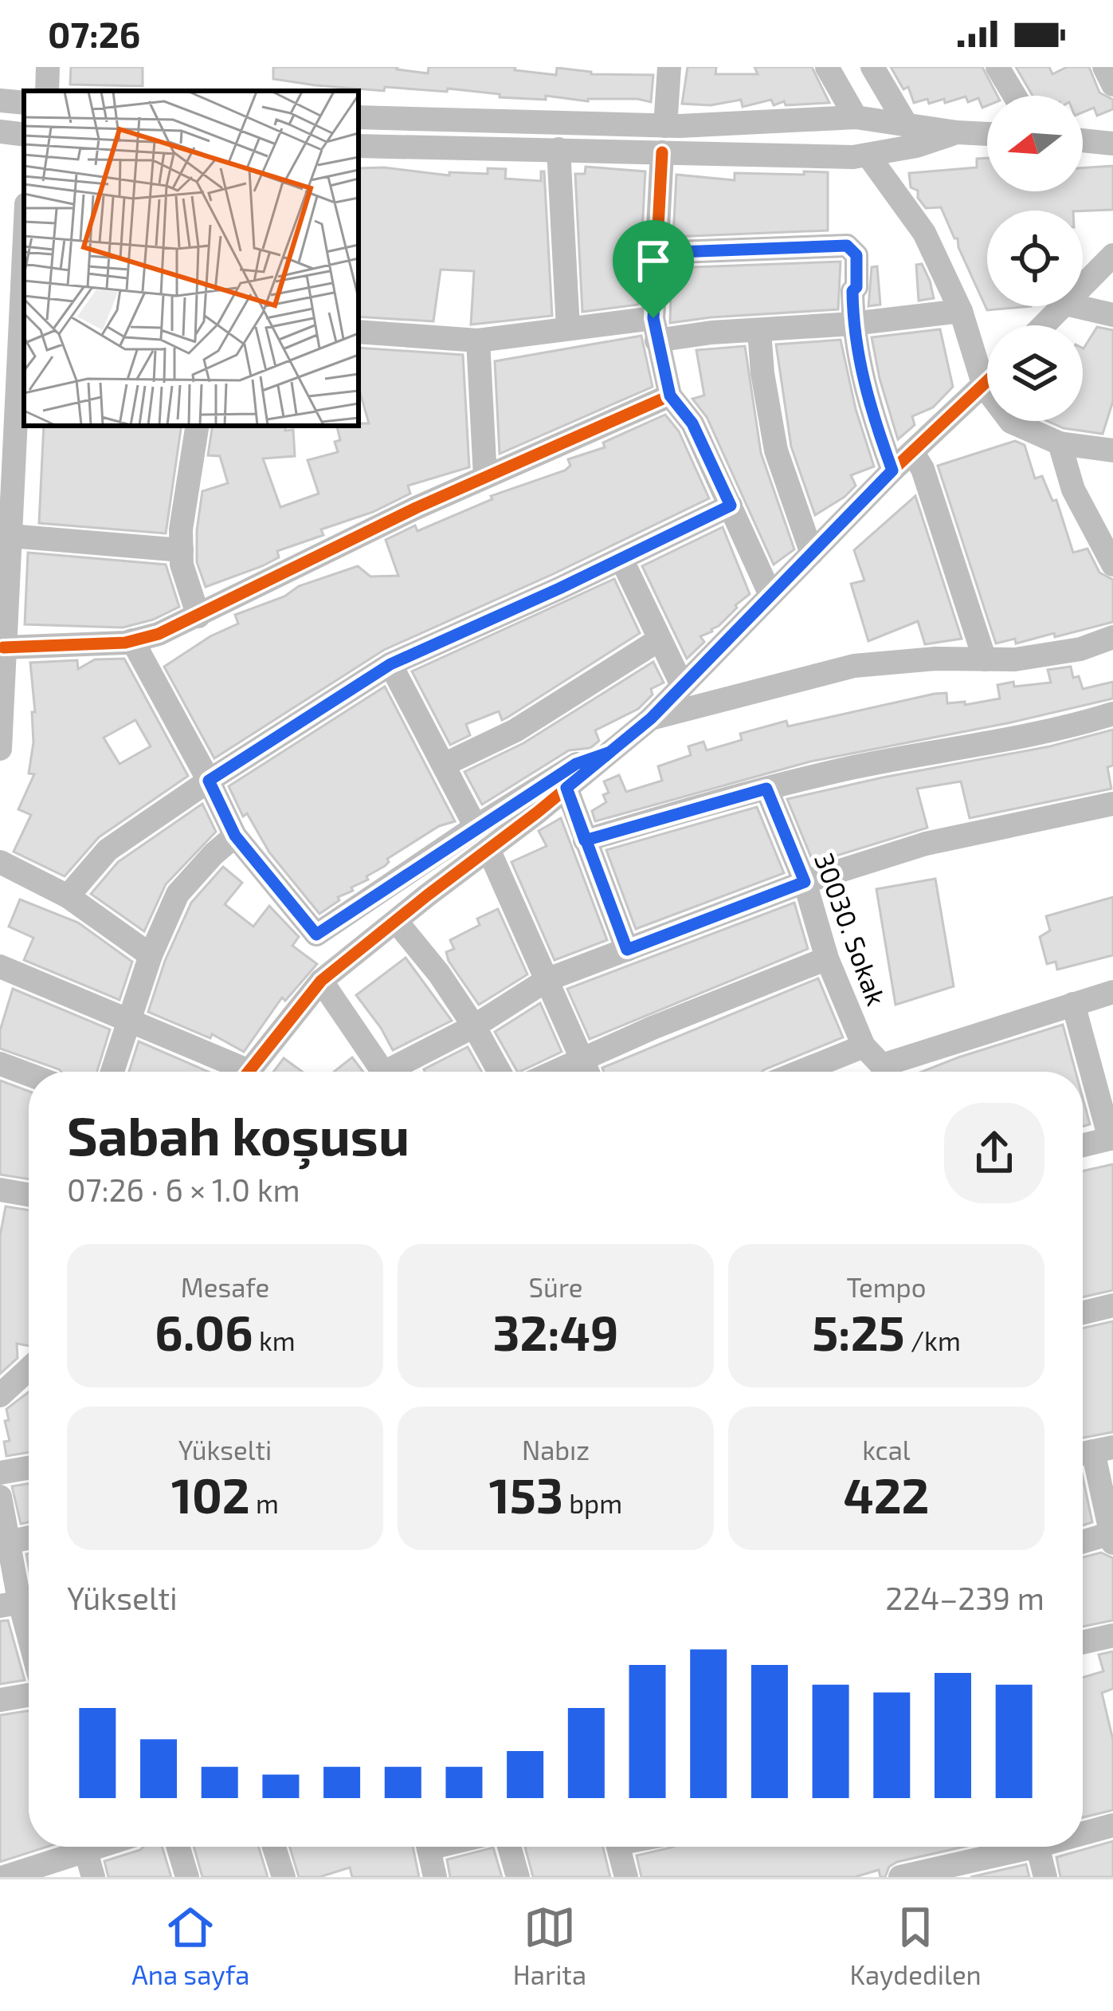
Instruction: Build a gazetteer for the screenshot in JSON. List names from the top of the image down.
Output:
{
  "streets": {
    "street": ["30030. Sokak"]
  },
  "north": "left",
  "page": {
    "status": "07:26",
    "heading": ["Sabah koşusu", "07:26 · 6 × 1.0 km"],
    "stats": [
      ["Mesafe", "6.06 km"],
      ["Süre", "32:49"],
      ["Tempo", "5:25 /km"],
      ["Yükselti", "102 m"],
      ["Nabız", "153 bpm"],
      ["kcal", "422"]
    ],
    "chart": ["Yükselti", "224–239 m"],
    "tabs": ["Ana sayfa", "Harita", "Kaydedilen"]
  }
}
